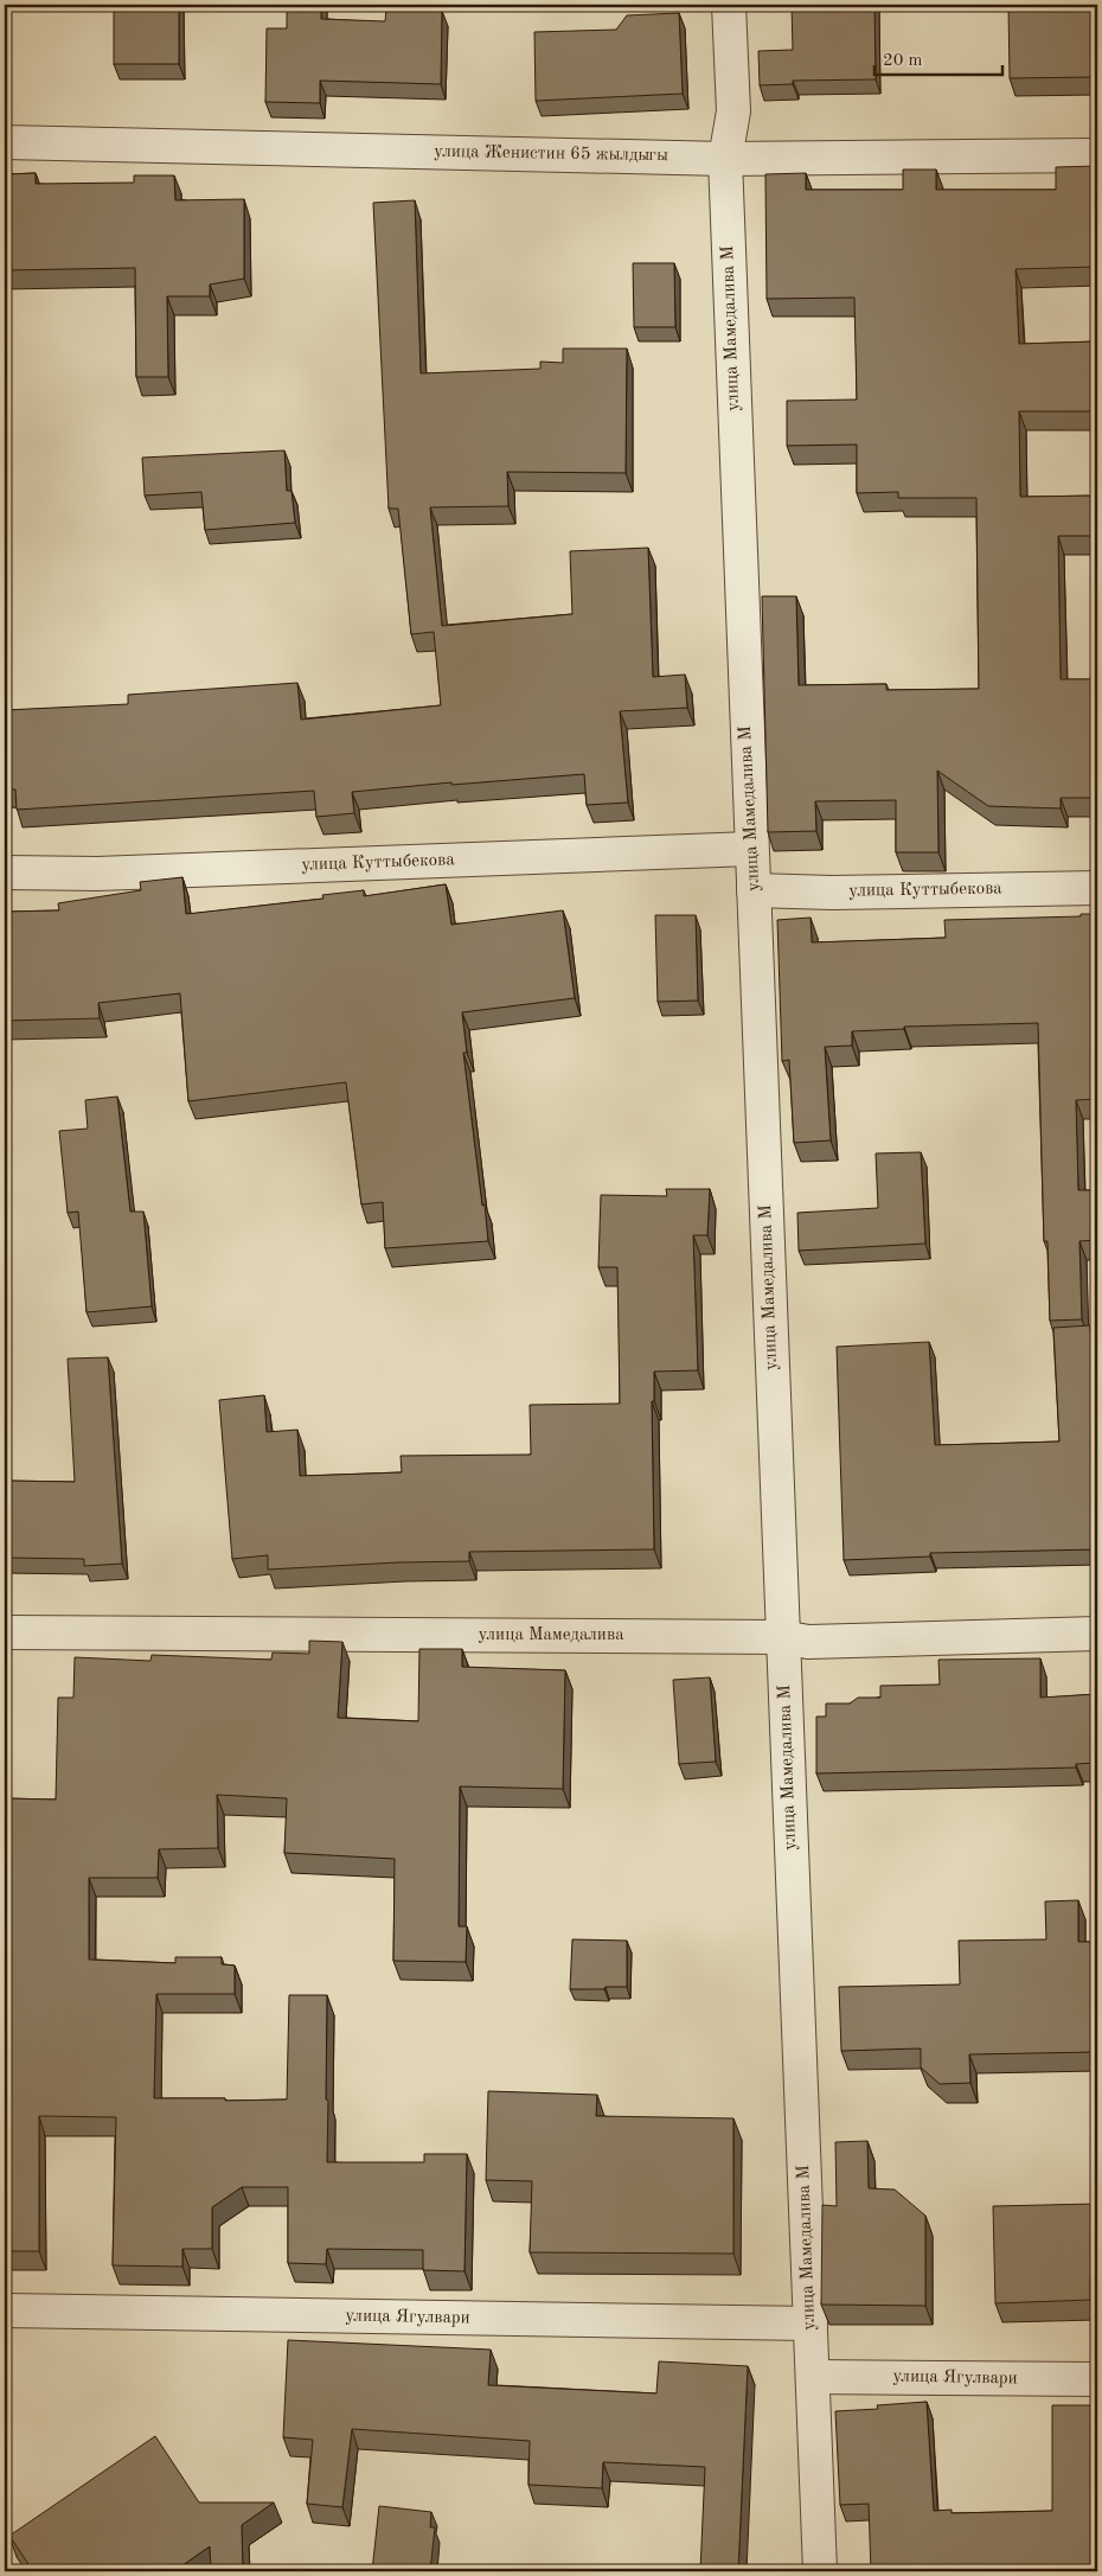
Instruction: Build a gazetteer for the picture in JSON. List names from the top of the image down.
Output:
{
  "streets": {
    "street": [
      "улица Женистин 65 жылдыгы",
      "улица Мамедалива М",
      "улица Куттыбекова",
      "улица Мамедалива",
      "улица Ягулвари"
    ]
  },
  "crossings": [
    ["улица Женистин 65 жылдыгы", "улица Мамедалива М"],
    ["улица Мамедалива М", "улица Куттыбекова"],
    ["улица Мамедалива М", "улица Мамедалива"],
    ["улица Мамедалива М", "улица Ягулвари"]
  ],
  "scale_bar": "20 m"
}
